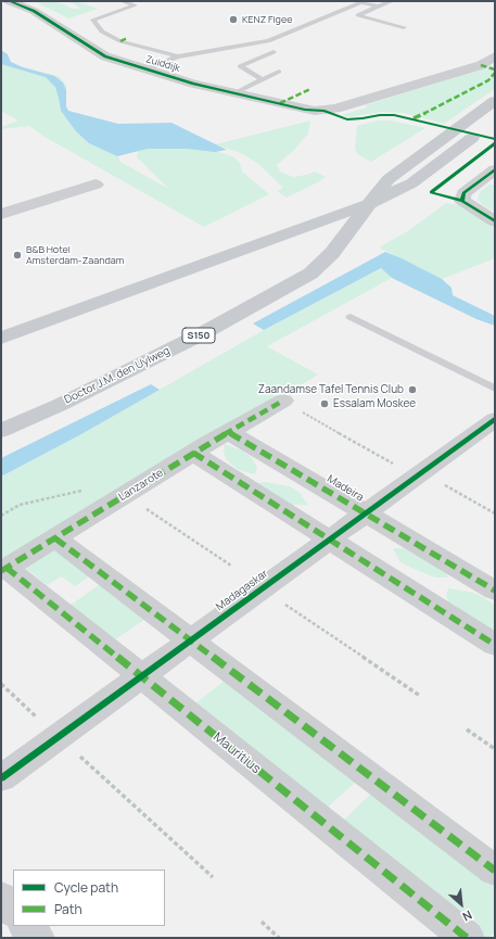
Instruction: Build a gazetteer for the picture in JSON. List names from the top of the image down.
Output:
{
  "streets": {
    "main road": ["S150", "Doctor J.M. den Uylweg"],
    "street": [
      "Zuiddijk",
      "Lanzarote",
      "Madeira",
      "Madagaskar",
      "Mauritius"
    ]
  },
  "crossings": [
    ["Lanzarote", "Madeira"],
    ["Lanzarote", "Mauritius"],
    ["Madeira", "Madagaskar"],
    ["Madagaskar", "Mauritius"]
  ],
  "places": [
    "KENZ Figee",
    "B&B Hotel Amsterdam-Zaandam",
    "Zaandamse Tafel Tennis Club",
    "Essalam Moskee"
  ],
  "legend": ["Cycle path", "Path"],
  "north": "bottom right"
}
